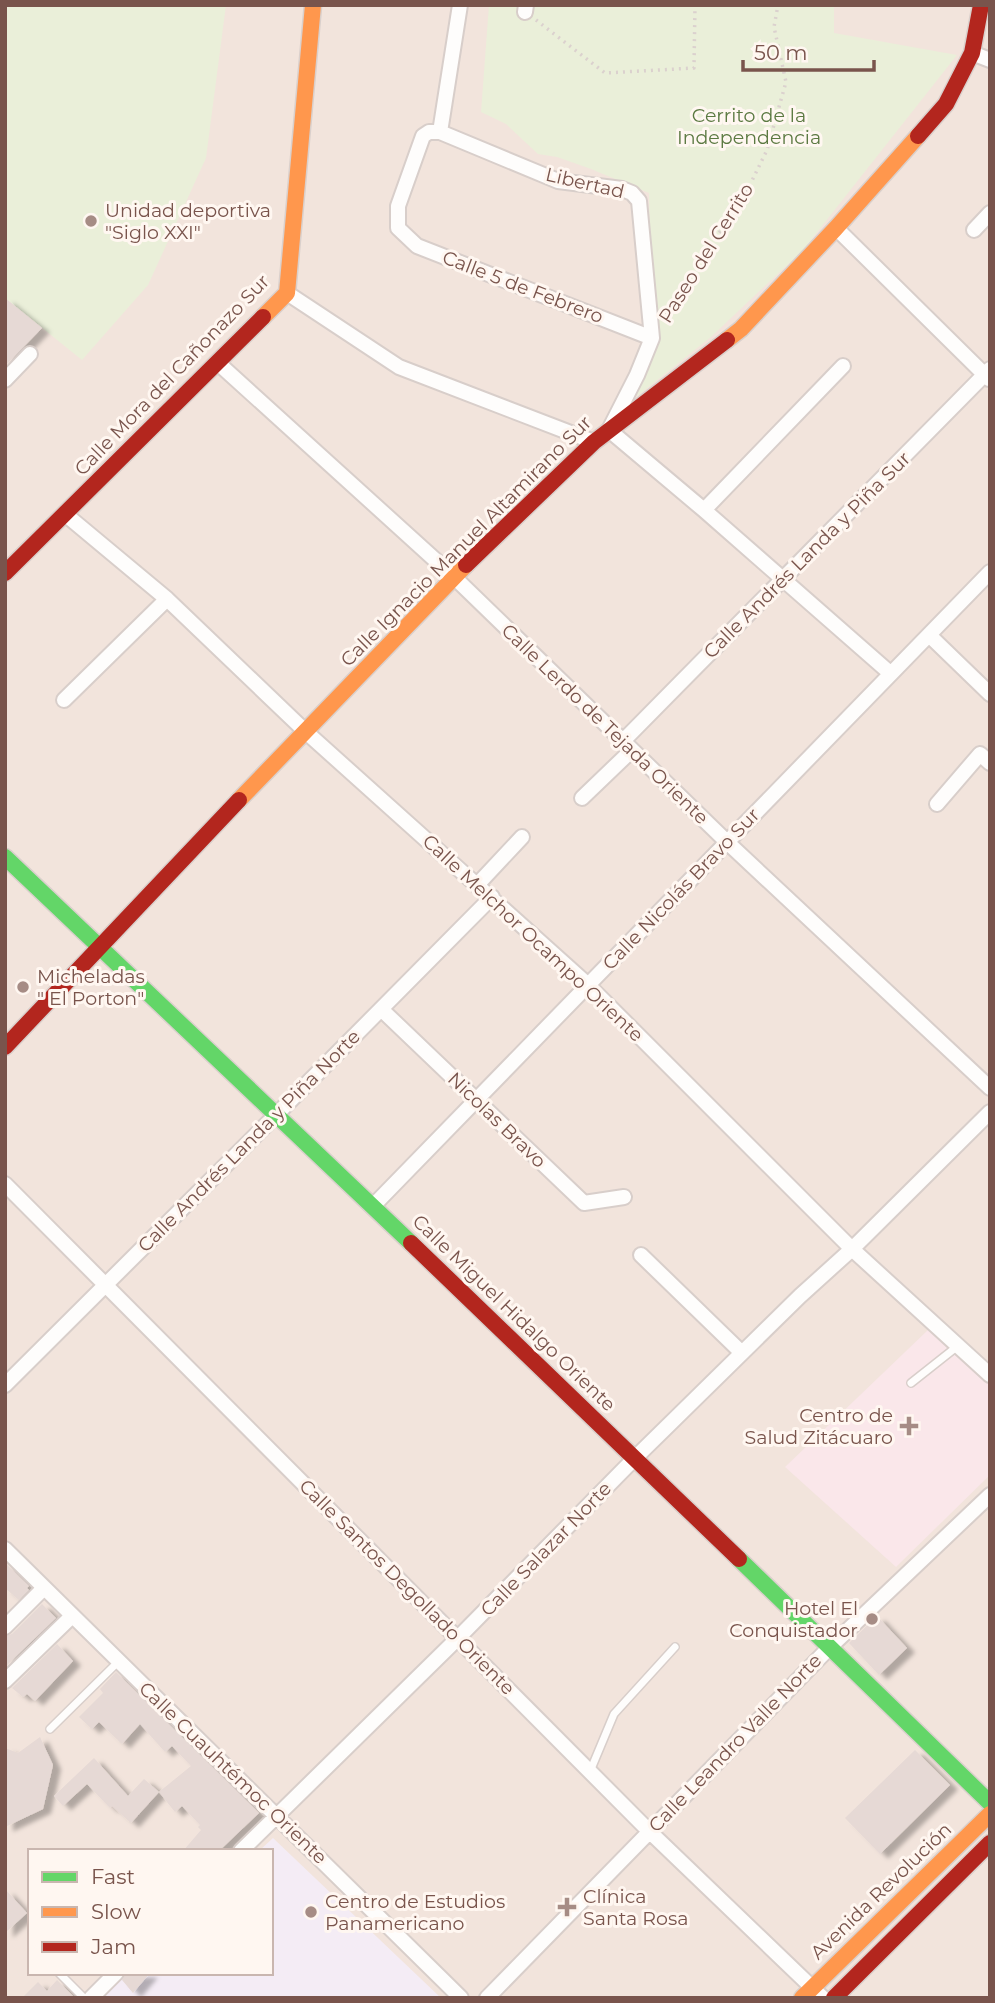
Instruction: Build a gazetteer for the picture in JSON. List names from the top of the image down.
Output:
{
  "streets": {
    "street": [
      "Libertad",
      "Calle 5 de Febrero",
      "Calle Mora del Cañonazo Sur",
      "Calle Ignacio Manuel Altamirano Sur",
      "Calle Andrés Landa y Piña Sur",
      "Calle Lerdo de Tejada Oriente",
      "Calle Nicolás Bravo Sur",
      "Calle Melchor Ocampo Oriente",
      "Nicolas Bravo",
      "Calle Andrés Landa y Piña Norte",
      "Calle Miguel Hidalgo Oriente",
      "Calle Salazar Norte",
      "Calle Santos Degollado Oriente",
      "Calle Leandro Valle Norte",
      "Calle Cuauhtémoc Oriente",
      "Avenida Revolución"
    ],
    "path": ["Paseo del Cerrito"]
  },
  "crossings": [
    ["Libertad", "Paseo del Cerrito"],
    ["Libertad", "Calle 5 de Febrero"],
    ["Paseo del Cerrito", "Calle 5 de Febrero"],
    ["Calle Mora del Cañonazo Sur", "Calle Lerdo de Tejada Oriente"],
    ["Calle Mora del Cañonazo Sur", "Calle Melchor Ocampo Oriente"],
    ["Calle Ignacio Manuel Altamirano Sur", "Calle Lerdo de Tejada Oriente"],
    ["Calle Ignacio Manuel Altamirano Sur", "Calle Melchor Ocampo Oriente"],
    ["Calle Ignacio Manuel Altamirano Sur", "Calle Miguel Hidalgo Oriente"],
    ["Calle Andrés Landa y Piña Sur", "Calle Lerdo de Tejada Oriente"],
    ["Calle Lerdo de Tejada Oriente", "Calle Nicolás Bravo Sur"],
    ["Calle Nicolás Bravo Sur", "Calle Melchor Ocampo Oriente"],
    ["Calle Nicolás Bravo Sur", "Nicolas Bravo"],
    ["Calle Nicolás Bravo Sur", "Calle Miguel Hidalgo Oriente"],
    ["Calle Melchor Ocampo Oriente", "Calle Andrés Landa y Piña Norte"],
    ["Calle Melchor Ocampo Oriente", "Calle Salazar Norte"],
    ["Nicolas Bravo", "Calle Andrés Landa y Piña Norte"],
    ["Calle Andrés Landa y Piña Norte", "Calle Miguel Hidalgo Oriente"],
    ["Calle Andrés Landa y Piña Norte", "Calle Santos Degollado Oriente"],
    ["Calle Miguel Hidalgo Oriente", "Calle Salazar Norte"],
    ["Calle Miguel Hidalgo Oriente", "Calle Leandro Valle Norte"],
    ["Calle Salazar Norte", "Calle Santos Degollado Oriente"],
    ["Calle Salazar Norte", "Calle Cuauhtémoc Oriente"],
    ["Calle Santos Degollado Oriente", "Calle Leandro Valle Norte"],
    ["Calle Santos Degollado Oriente", "Avenida Revolución"]
  ],
  "parks": ["Cerrito de la Independencia"],
  "places": {
    "other": [
      "Unidad deportiva \"Siglo XXI\"",
      "Micheladas \" El Porton\"",
      "Hotel El Conquistador",
      "Centro de Estudios Panamericano"
    ],
    "health": ["Centro de Salud Zitácuaro", "Clínica Santa Rosa"]
  },
  "legend": ["Fast", "Slow", "Jam"],
  "scale_bar": "50 m"
}
